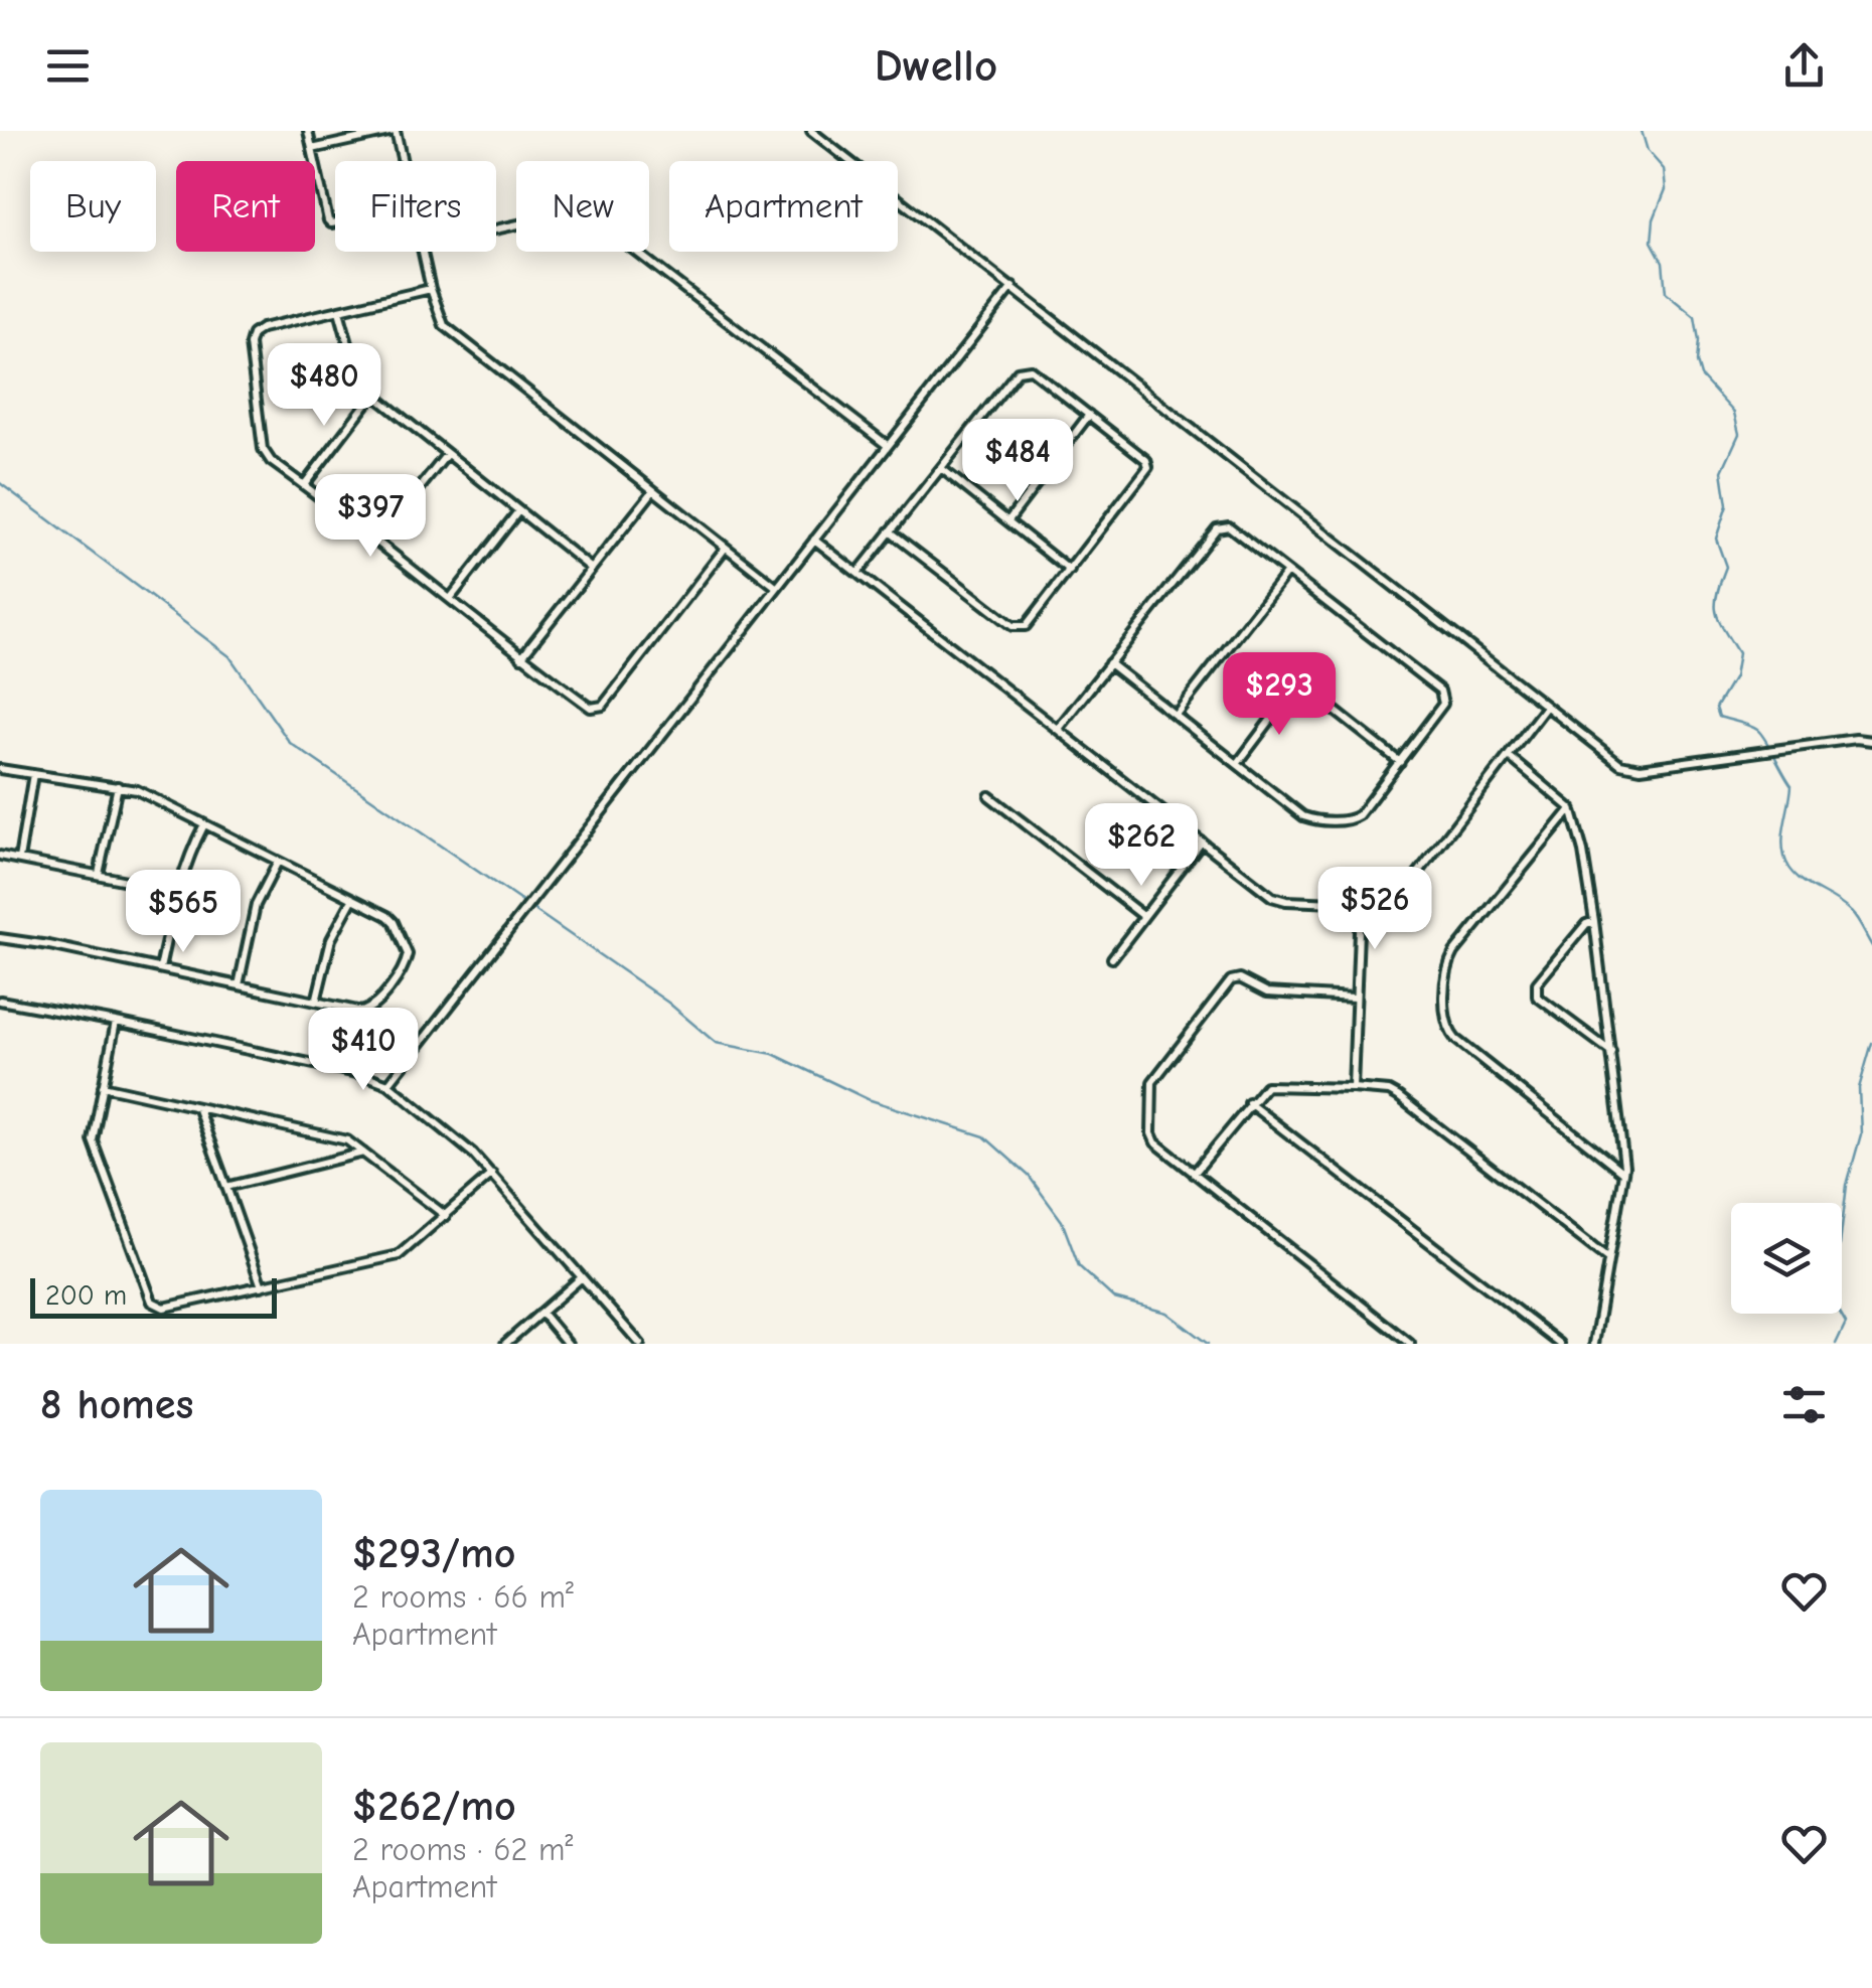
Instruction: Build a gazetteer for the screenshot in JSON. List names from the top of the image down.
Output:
{
  "scale_bar": "200 m",
  "page": {
    "header": "Dwello",
    "chip": [
      "Buy",
      "Rent",
      "Filters",
      "New",
      "Apartment"
    ],
    "price": [
      "$480",
      "$484",
      "$397",
      "$293",
      "$262",
      "$526",
      "$565",
      "$410"
    ],
    "scale": "200 m",
    "heading": "8 homes",
    "list": [
      {
        "name": "$293/mo",
        "note": "2 rooms · 66 m² · Apartment"
      },
      {
        "name": "$262/mo",
        "note": "2 rooms · 62 m² · Apartment"
      }
    ]
  }
}
